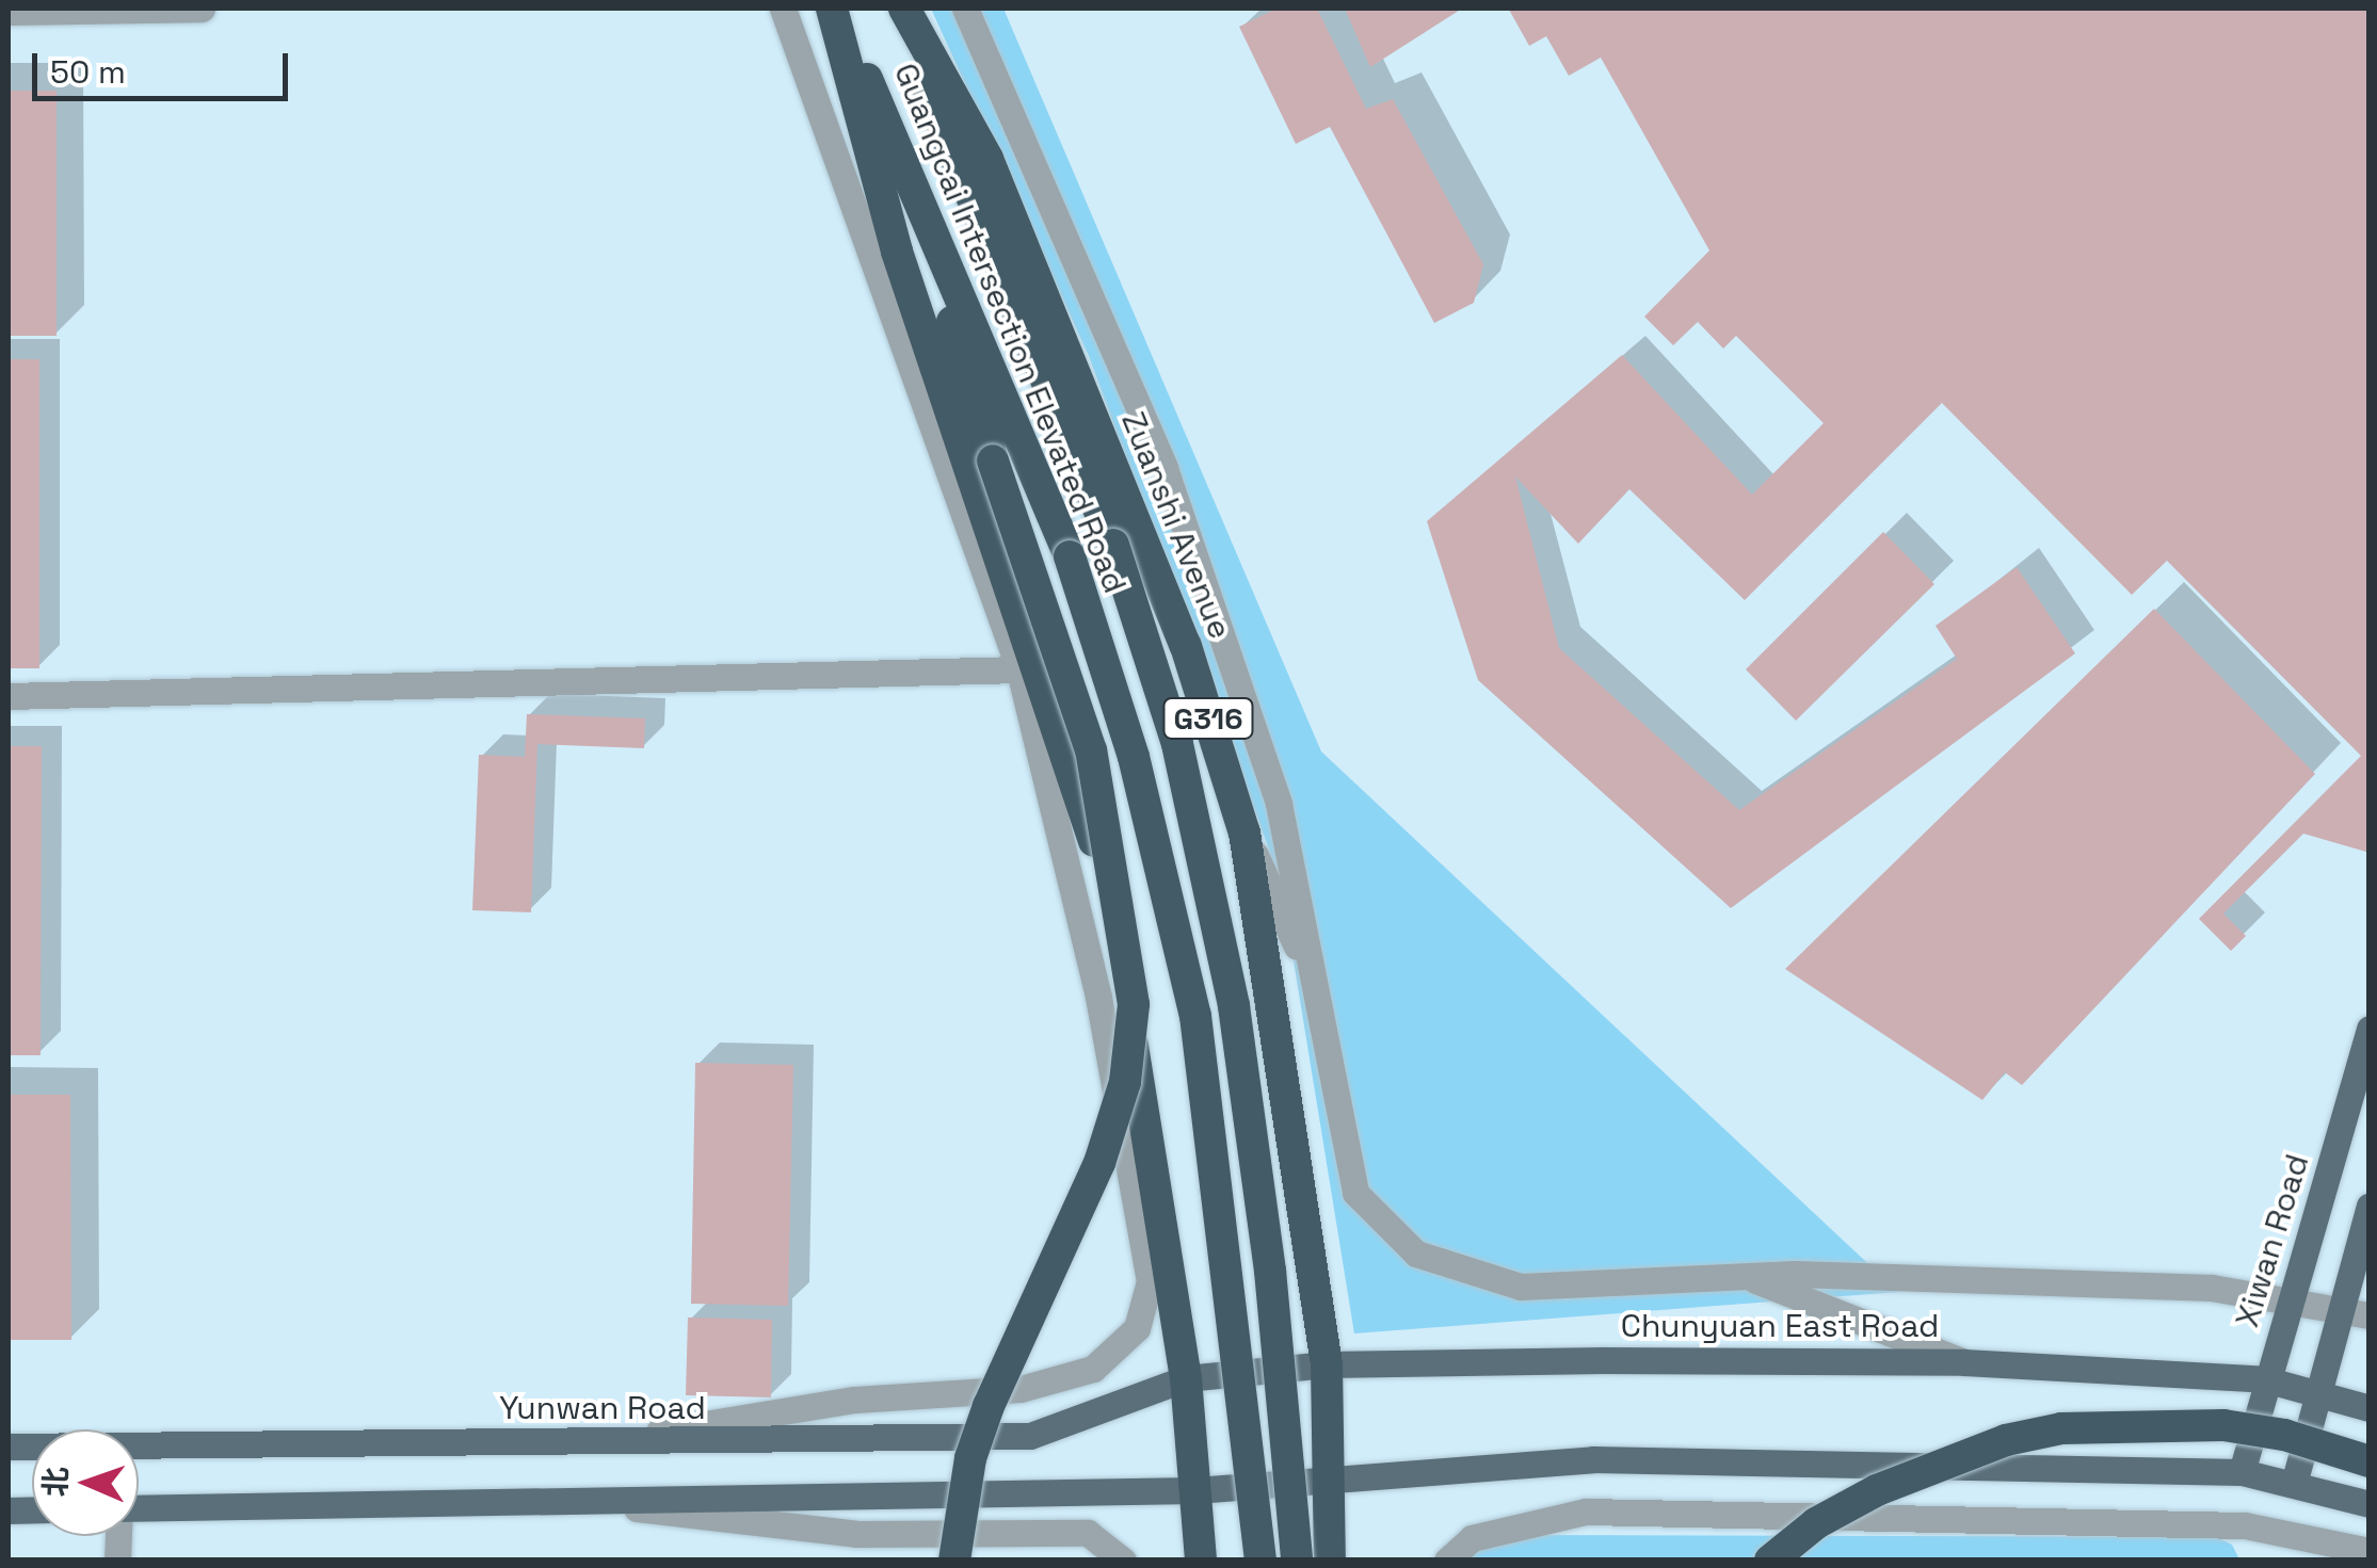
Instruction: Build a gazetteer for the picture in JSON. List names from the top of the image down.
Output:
{
  "streets": {
    "highway": ["Guangcai Intersection Elevated Road", "Zuanshi Avenue", "G316"],
    "main road": ["Xiwan Road", "Chunyuan East Road", "Yunwan Road"]
  },
  "crossings": [
    ["Zuanshi Avenue", "G316"],
    ["Zuanshi Avenue", "Chunyuan East Road"],
    ["Xiwan Road", "Chunyuan East Road"],
    ["Chunyuan East Road", "Yunwan Road"]
  ],
  "scale_bar": "50 m",
  "north": "left"
}
